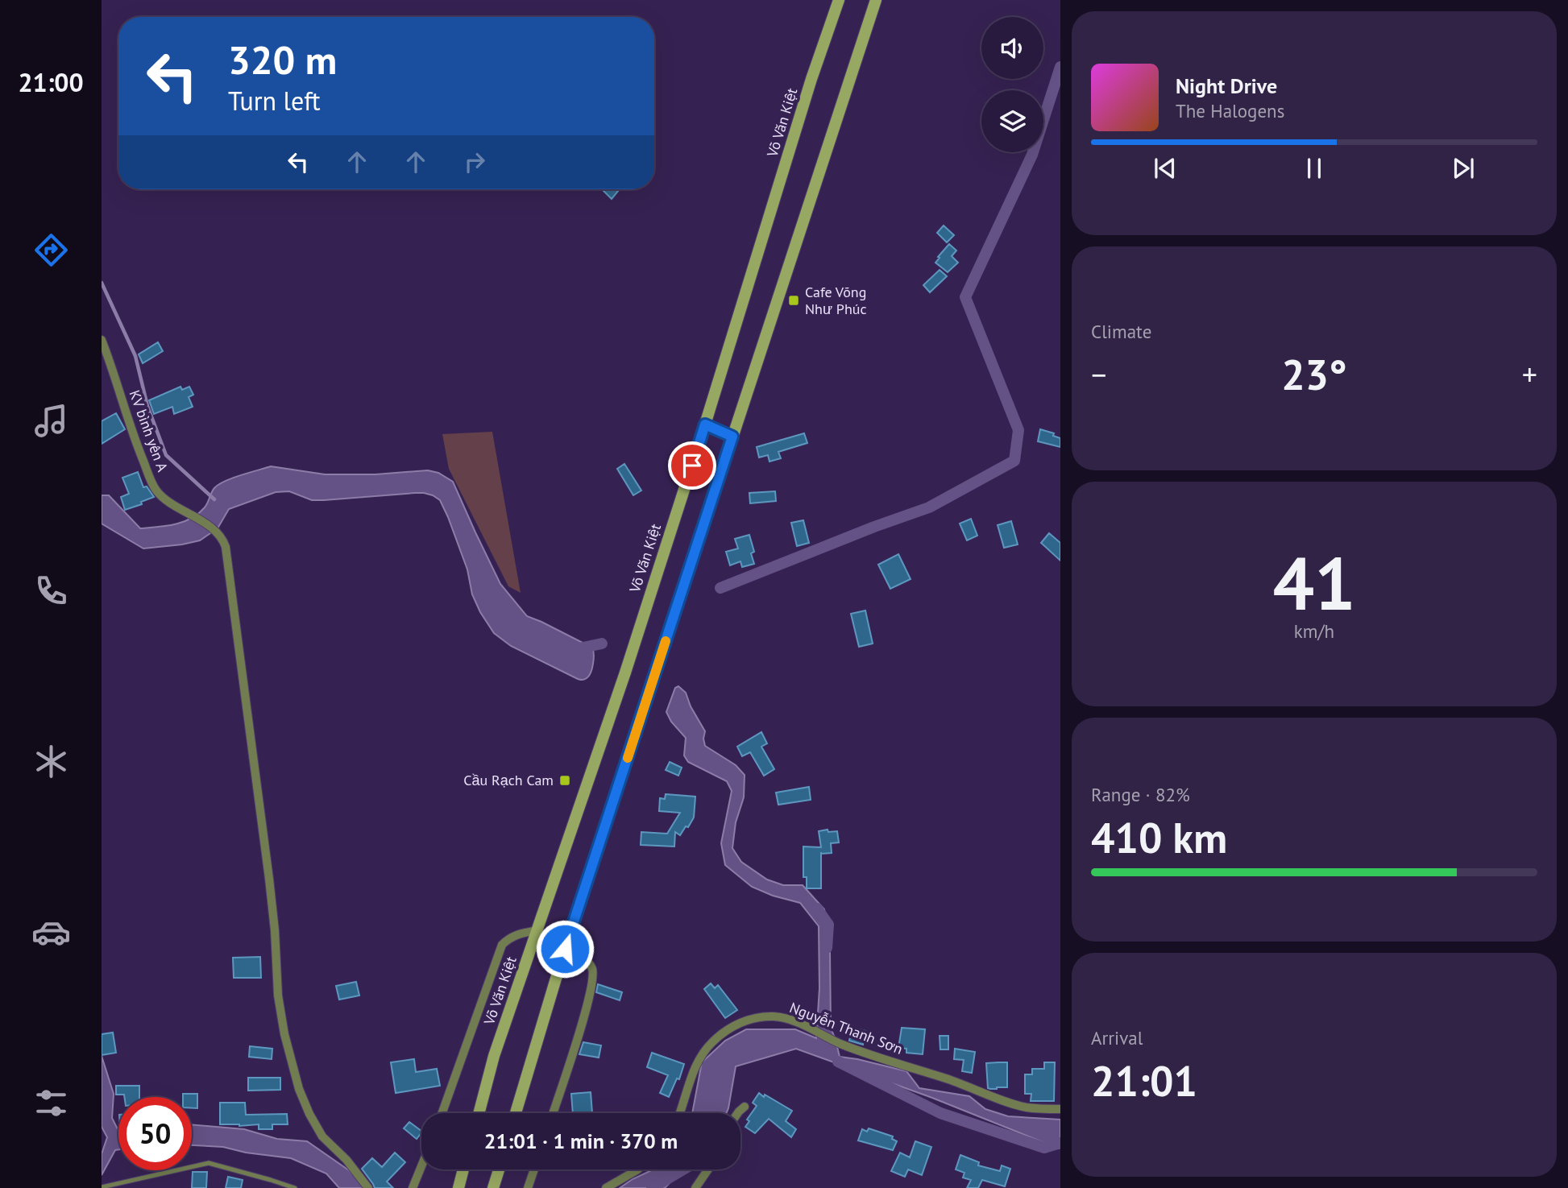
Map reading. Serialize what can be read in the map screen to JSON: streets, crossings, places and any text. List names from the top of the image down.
{
  "streets": {
    "main road": ["Võ Văn Kiệt"],
    "street": ["KV bình yên A", "Nguyễn Thanh Sơn"]
  },
  "places": {
    "transit": ["Cafe Võng Như Phúc", "Cầu Rạch Cam"]
  },
  "page": {
    "tabs": "21:00",
    "turn": ["320 m", "Turn left"],
    "song": ["Night Drive", "The Halogens"],
    "tile": [
      "Climate",
      ["41", "km/h"],
      ["Range · 82%", "410 km"],
      ["Arrival", "21:01"]
    ],
    "heat": ["−", "23°", "+"],
    "limit": "50",
    "trip": "21:01 · 1 min · 370 m"
  }
}
